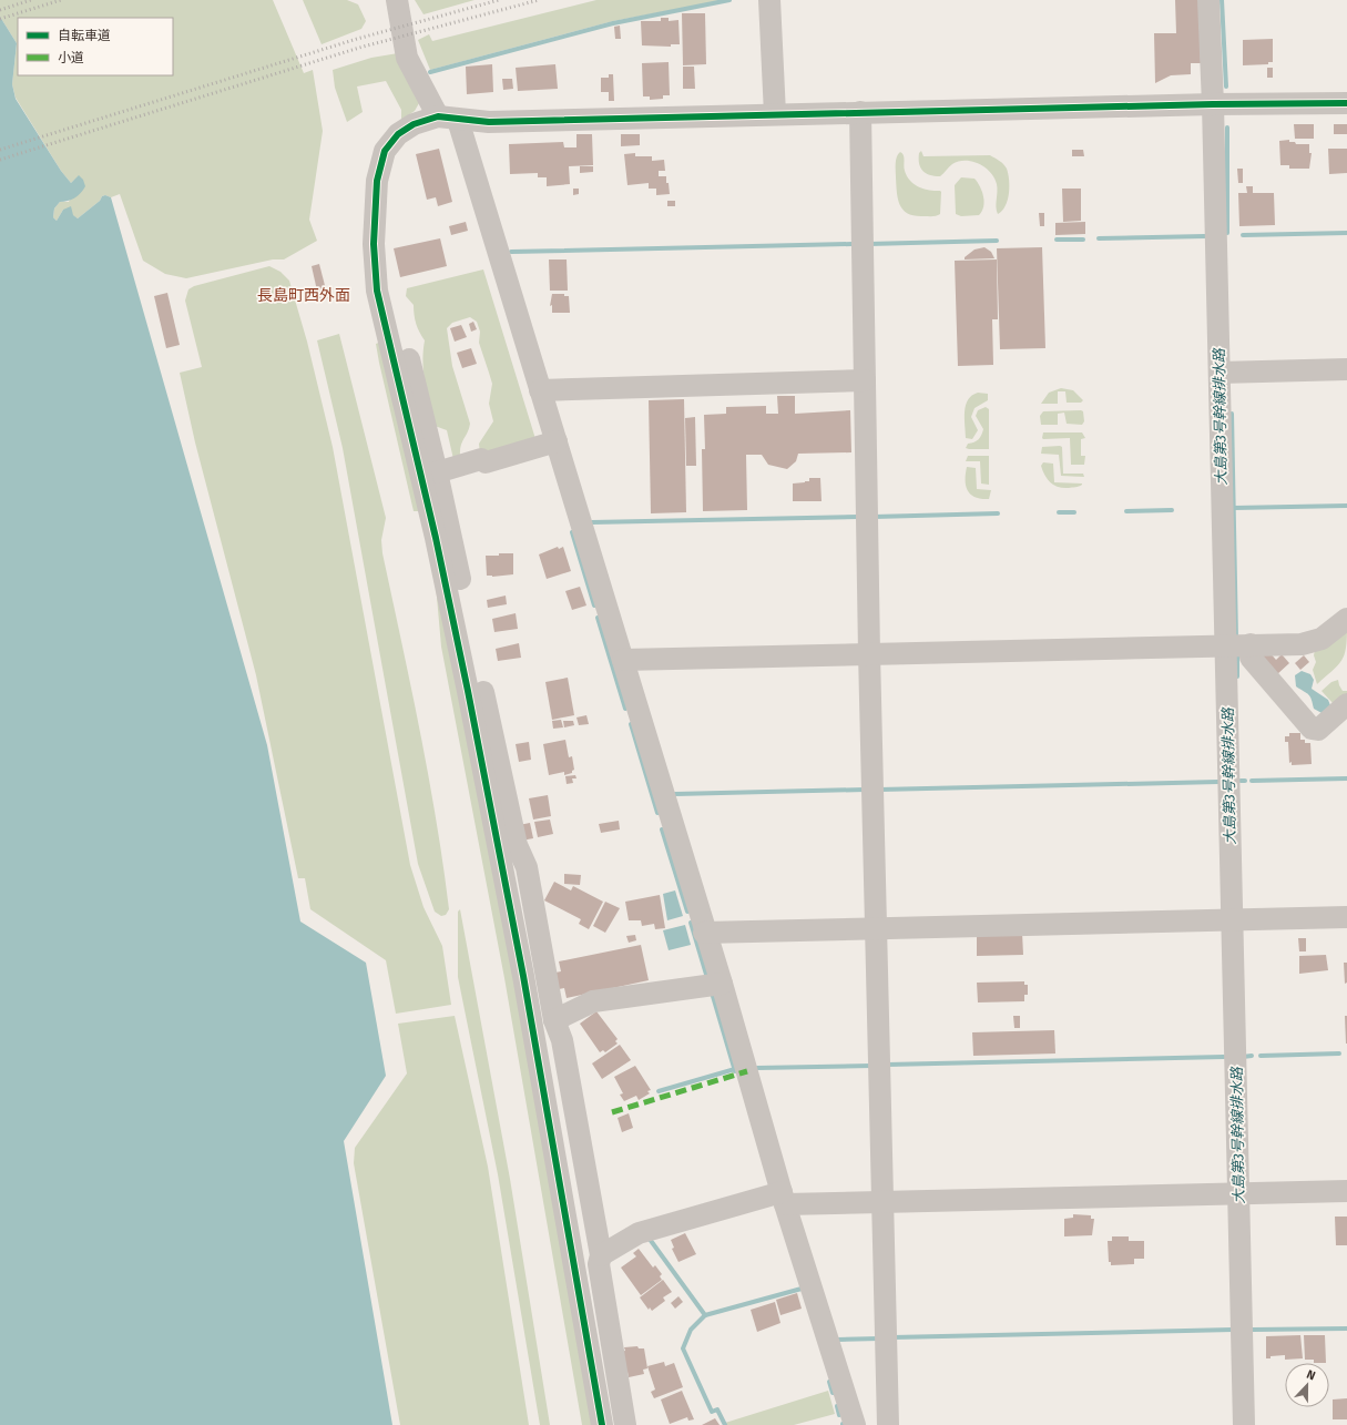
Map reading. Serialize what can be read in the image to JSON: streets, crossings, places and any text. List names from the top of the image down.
{
  "districts": ["長島町西外面"],
  "water": ["大島第3号幹線排水路"],
  "legend": ["自転車道", "小道"],
  "north": "top"
}
